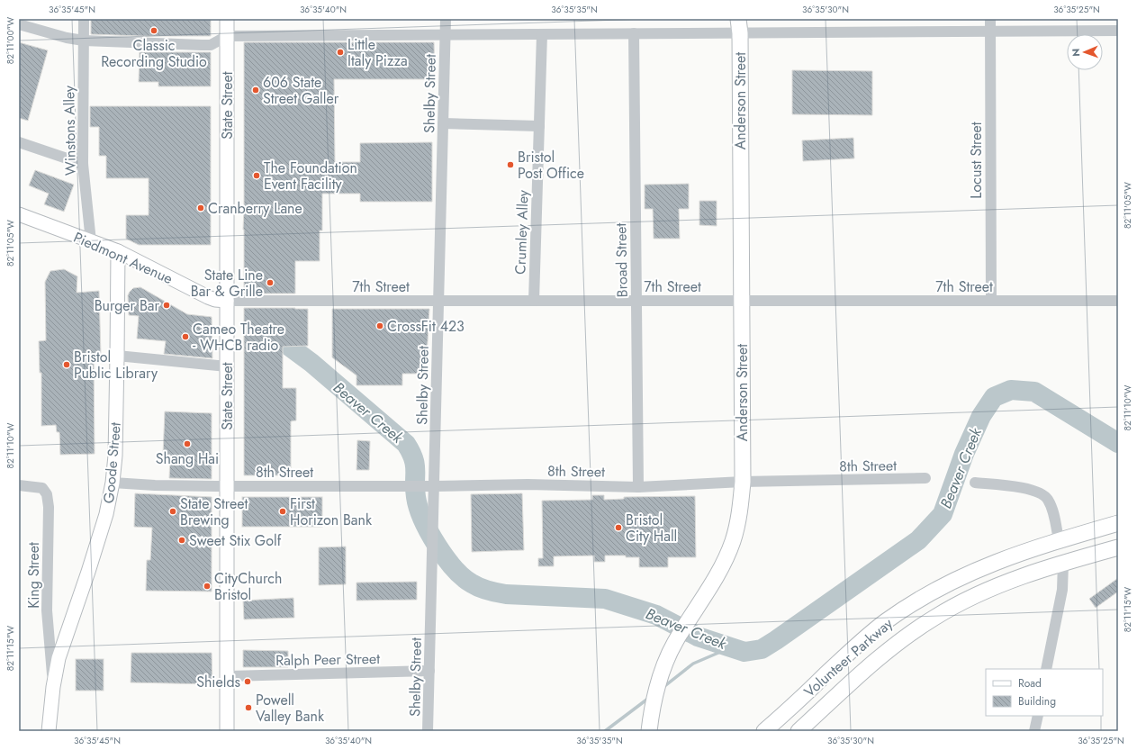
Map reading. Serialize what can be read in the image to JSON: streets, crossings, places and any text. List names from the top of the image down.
{
  "streets": {
    "highway": ["Anderson Street", "Volunteer Parkway"],
    "main road": ["State Street", "Piedmont Avenue", "Goode Street"],
    "street": [
      "Shelby Street",
      "Winstons Alley",
      "Locust Street",
      "Crumley Alley",
      "Broad Street",
      "7th Street",
      "8th Street",
      "King Street",
      "Ralph Peer Street"
    ]
  },
  "crossings": [
    ["Shelby Street", "7th Street"],
    ["Shelby Street", "8th Street"],
    ["Shelby Street", "Ralph Peer Street"],
    ["Anderson Street", "7th Street"],
    ["Anderson Street", "8th Street"],
    ["State Street", "Piedmont Avenue"],
    ["State Street", "7th Street"],
    ["State Street", "8th Street"],
    ["State Street", "Ralph Peer Street"],
    ["Winstons Alley", "Piedmont Avenue"],
    ["Locust Street", "7th Street"],
    ["Crumley Alley", "7th Street"],
    ["Piedmont Avenue", "7th Street"],
    ["Piedmont Avenue", "Goode Street"],
    ["Broad Street", "7th Street"],
    ["Broad Street", "8th Street"],
    ["Goode Street", "King Street"]
  ],
  "water": ["Beaver Creek"],
  "places": [
    "Classic Recording Studio",
    "Little Italy Pizza",
    "606 State Street Galler",
    "Bristol Post Office",
    "The Foundation Event Facility",
    "Cranberry Lane",
    "State Line Bar & Grille",
    "Burger Bar",
    "CrossFit 423",
    "Cameo Theatre - WHCB radio",
    "Bristol Public Library",
    "Shang Hai",
    "State Street Brewing",
    "First Horizon Bank",
    "Bristol City Hall",
    "Sweet Stix Golf",
    "CityChurch Bristol",
    "Shields",
    "Powell Valley Bank"
  ],
  "legend": ["Road", "Building"],
  "north": "left",
  "coordinates": [
    "36°35'45\"N",
    "36°35'40\"N",
    "36°35'35\"N",
    "36°35'30\"N",
    "36°35'25\"N",
    "82°11'00\"W",
    "82°11'05\"W",
    "82°11'10\"W",
    "82°11'15\"W"
  ]
}
